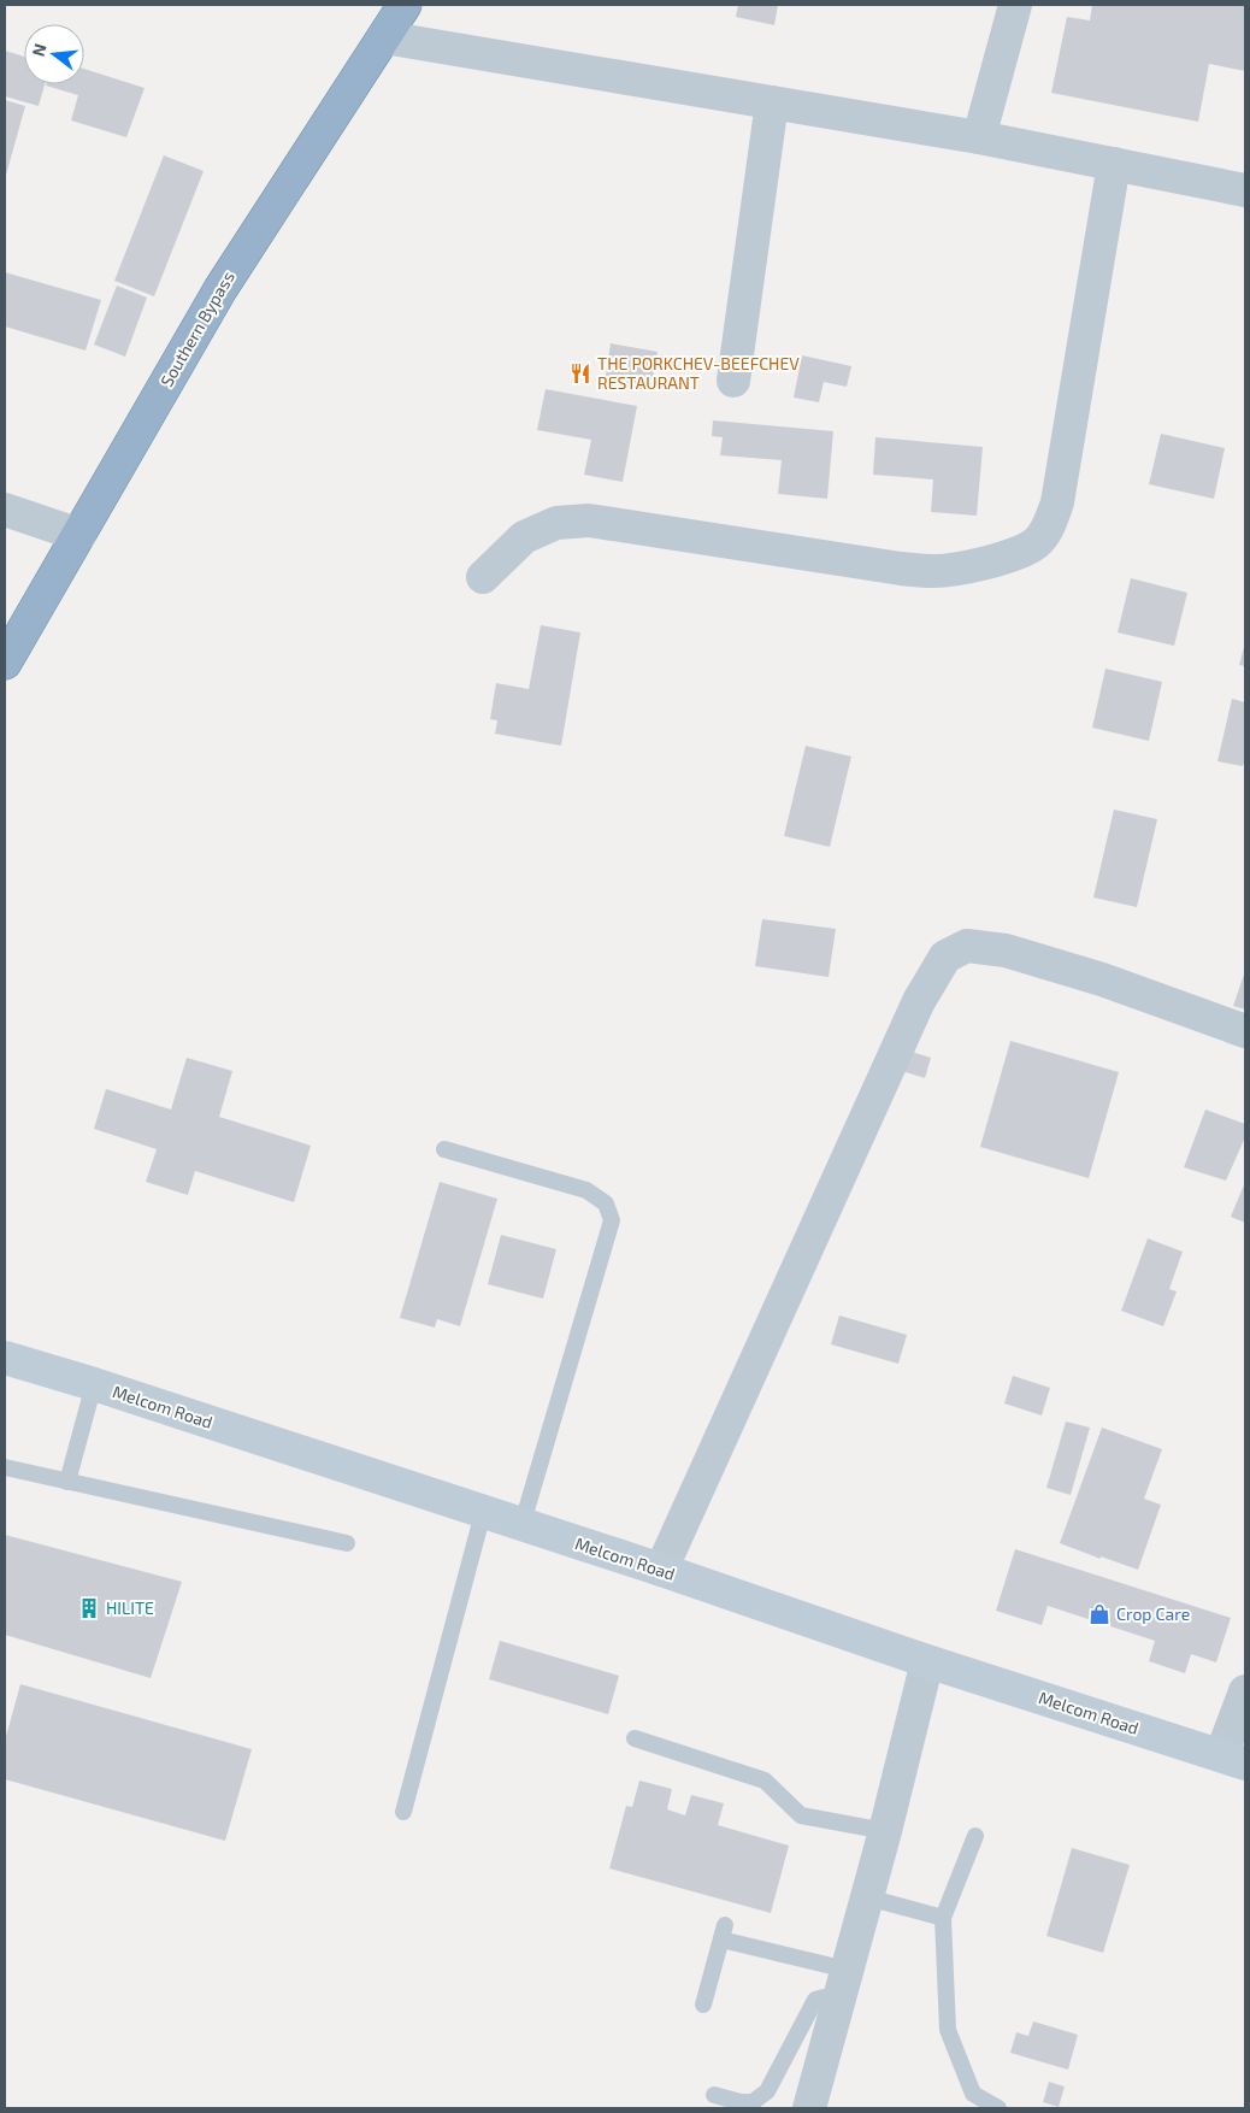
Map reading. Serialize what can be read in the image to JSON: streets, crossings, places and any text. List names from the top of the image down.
{
  "streets": {
    "highway": ["Southern Bypass"],
    "main road": ["Melcom Road"]
  },
  "places": {
    "restaurant": ["THE PORKCHEV-BEEFCHEV RESTAURANT"],
    "building": ["HILITE"],
    "shop": ["Crop Care"]
  },
  "north": "left"
}
